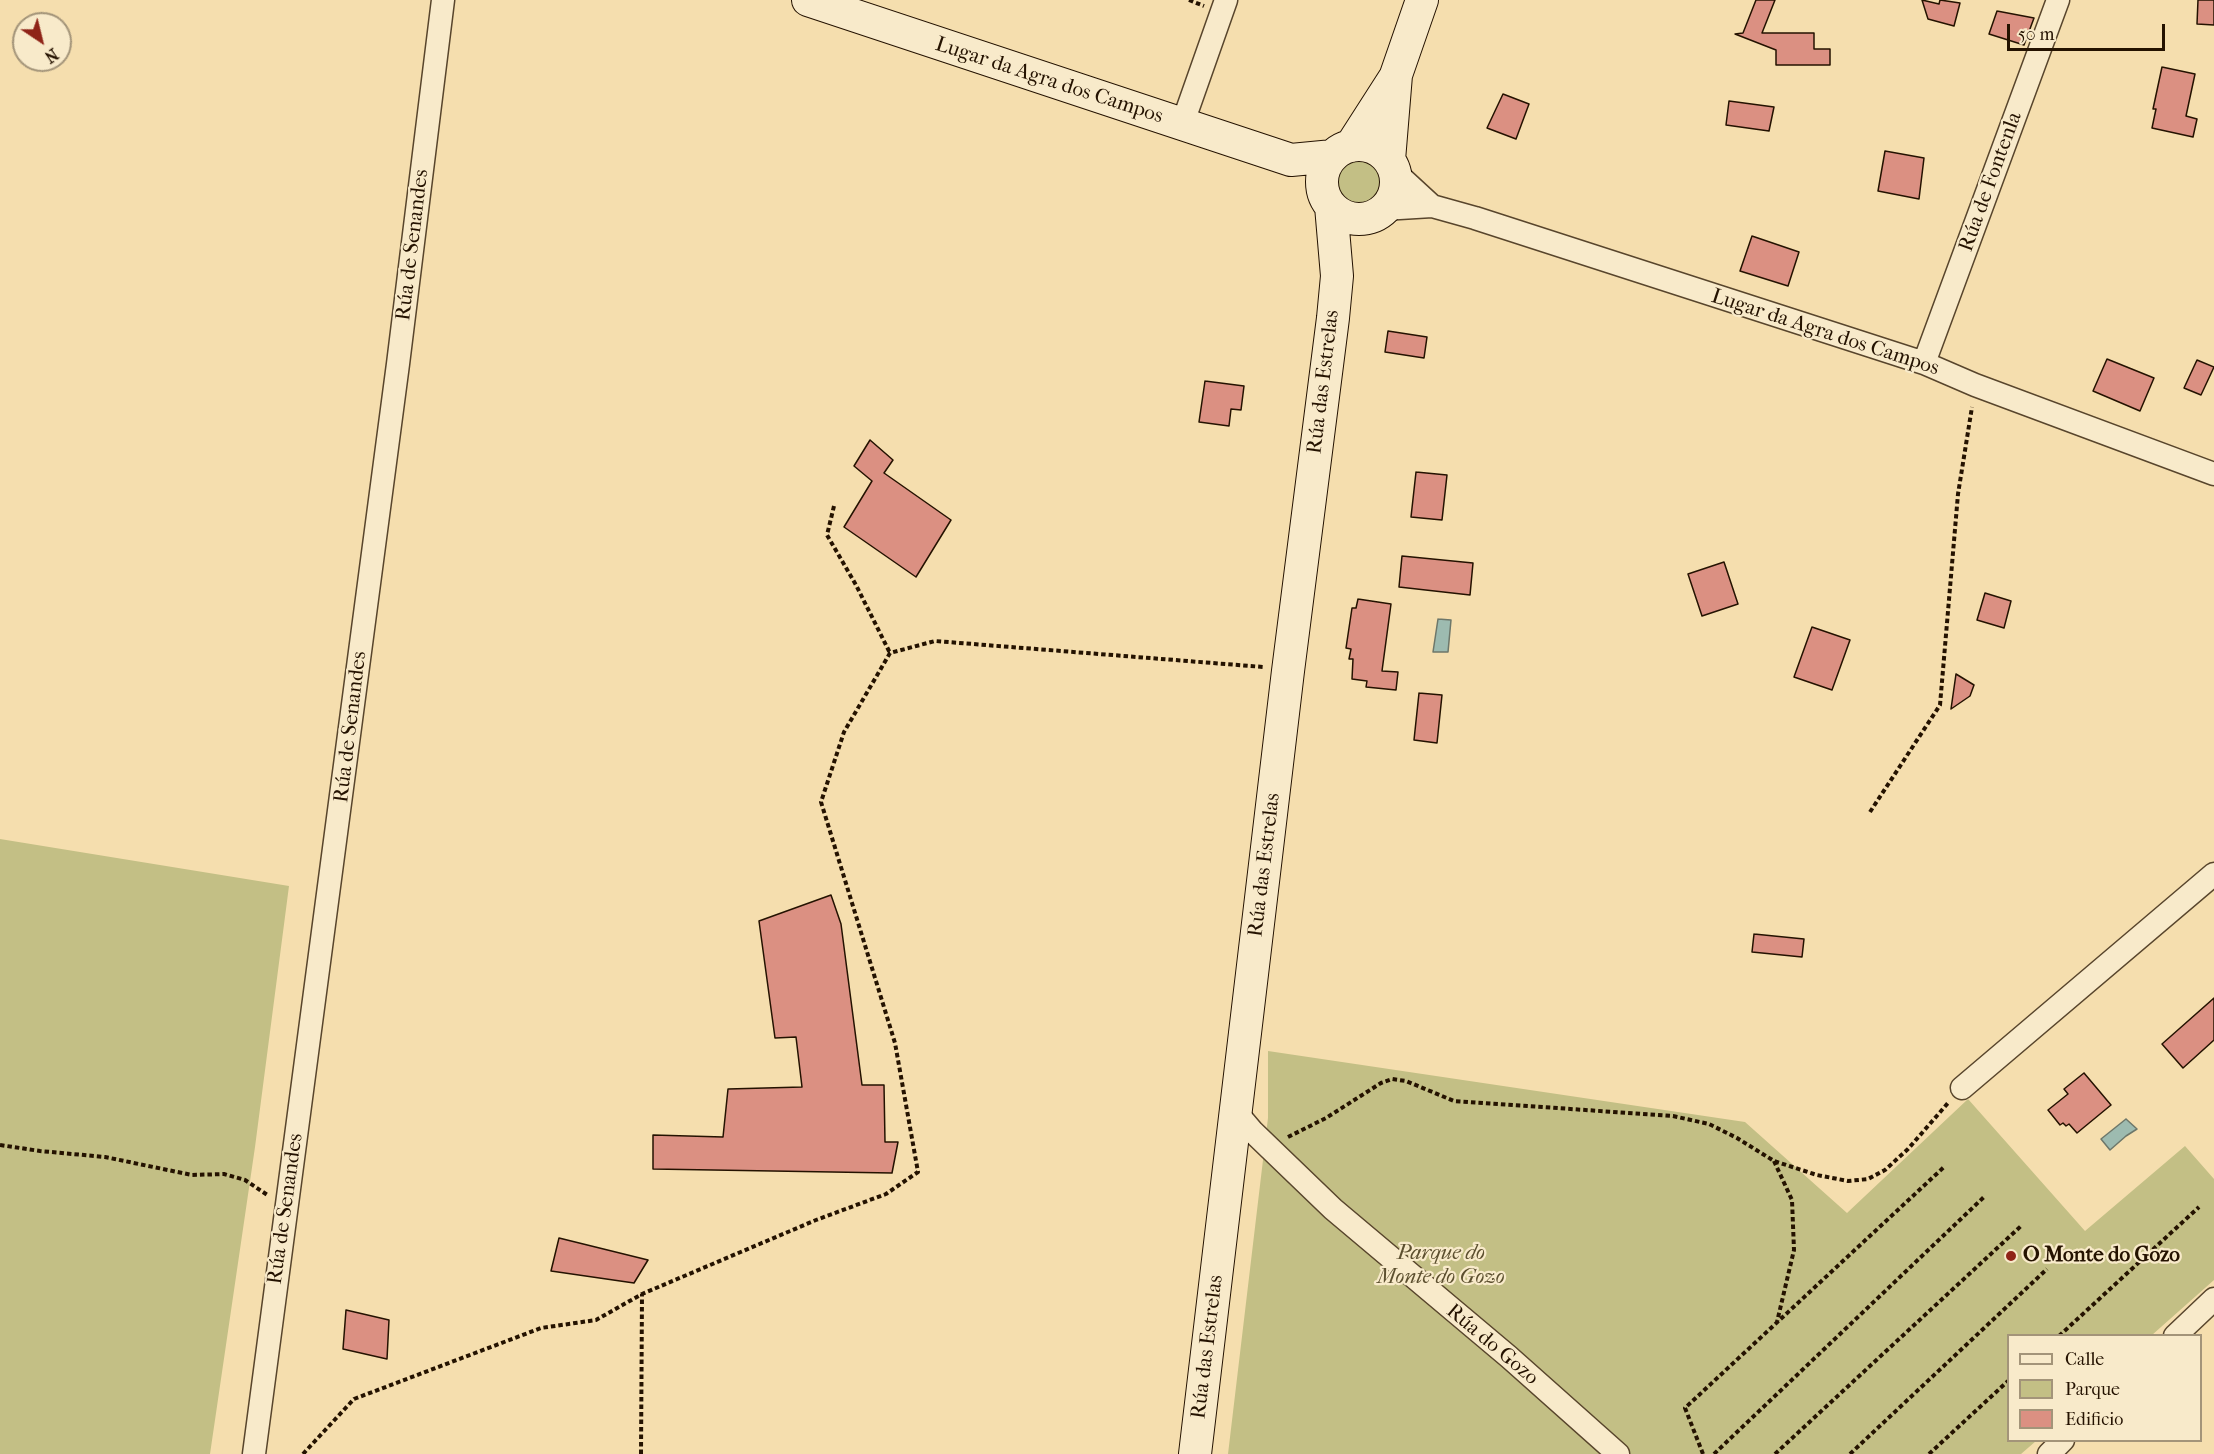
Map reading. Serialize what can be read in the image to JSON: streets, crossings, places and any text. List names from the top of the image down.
{
  "streets": {
    "street": [
      "Lugar da Agra dos Campos",
      "Rúa de Fontenla",
      "Rúa de Senandes",
      "Rúa das Estrelas",
      "Rúa do Gozo"
    ]
  },
  "crossings": [
    ["Lugar da Agra dos Campos", "Rúa de Fontenla"],
    ["Lugar da Agra dos Campos", "Rúa das Estrelas"],
    ["Rúa das Estrelas", "Rúa do Gozo"]
  ],
  "parks": ["Parque do Monte do Gozo"],
  "places": ["O Monte do Gozo"],
  "legend": ["Calle", "Parque", "Edificio"],
  "scale_bar": "50 m",
  "north": "bottom right"
}
